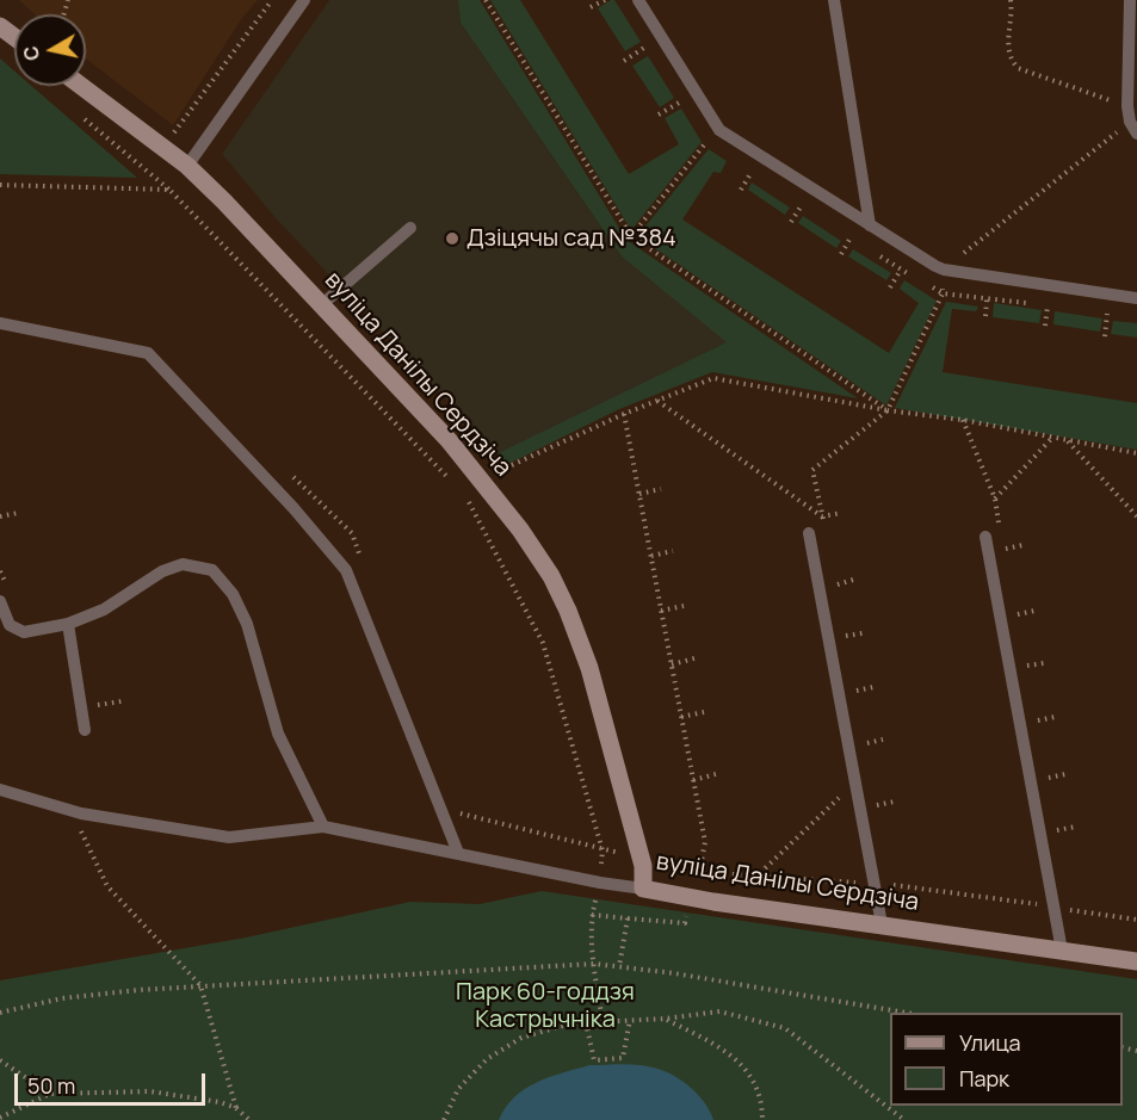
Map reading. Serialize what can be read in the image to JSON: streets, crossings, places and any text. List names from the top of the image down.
{
  "streets": {
    "street": ["вуліца Данілы Сердзіча"]
  },
  "parks": ["Парк 60-годдзя Кастрычніка"],
  "places": ["Дзіцячы сад №384"],
  "legend": ["Улица", "Парк"],
  "scale_bar": "50 m",
  "north": "left"
}
